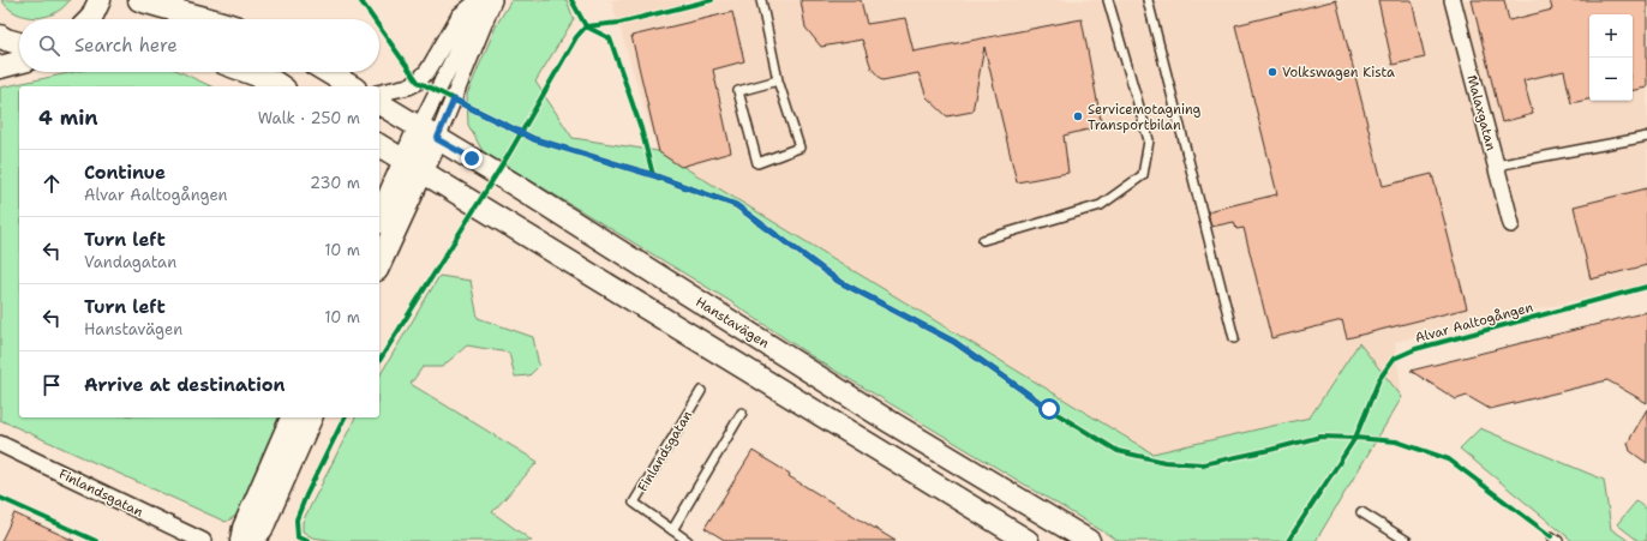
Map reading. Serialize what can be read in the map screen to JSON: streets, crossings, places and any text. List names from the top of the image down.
{
  "streets": {
    "main road": ["Hanstavägen"],
    "street": ["Malaxgatan", "Finlandsgatan"],
    "cycle path": ["Alvar Aaltogången"]
  },
  "places": ["Volkswagen Kista", "Servicemotagning Transportbilan"],
  "page": {
    "map_buttons": ["+", "−"],
    "search": "Search here",
    "heading": ["4 min", "Walk · 250 m"],
    "list": [
      ["Continue", "Alvar Aaltogången", "230 m"],
      ["Turn left", "Vandagatan", "10 m"],
      ["Turn left", "Hanstavägen", "10 m"],
      "Arrive at destination"
    ]
  }
}
